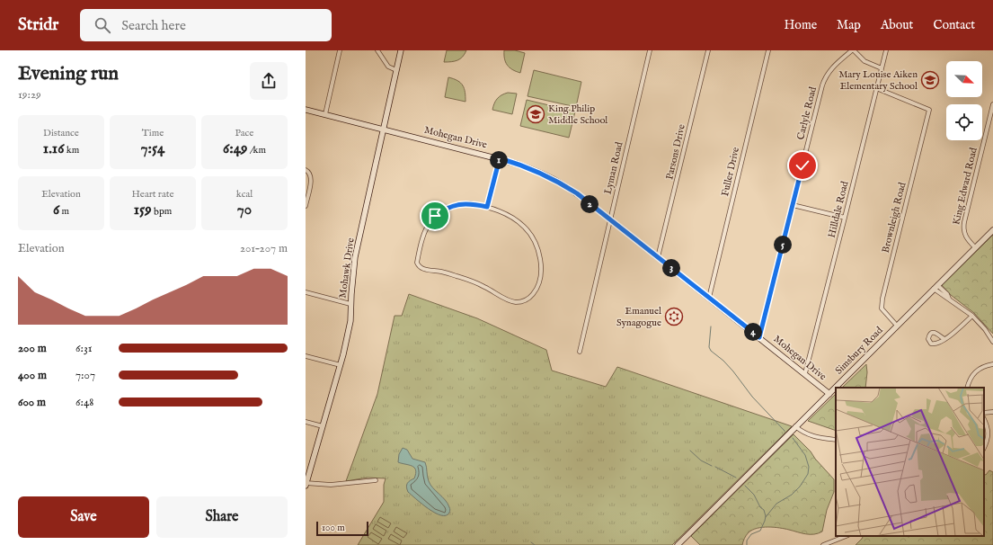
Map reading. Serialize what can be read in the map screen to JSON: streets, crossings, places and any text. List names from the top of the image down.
{
  "streets": {
    "street": [
      "Carlyle Road",
      "Mohegan Drive",
      "Parsons Drive",
      "Lyman Road",
      "Fuller Drive",
      "King Edward Road",
      "Hilldale Road",
      "Brownleigh Road",
      "Mohawk Drive",
      "Simsbury Road"
    ]
  },
  "crossings": [
    ["Carlyle Road", "Mohegan Drive"],
    ["Mohegan Drive", "Parsons Drive"],
    ["Mohegan Drive", "Lyman Road"],
    ["Mohegan Drive", "Fuller Drive"],
    ["Mohegan Drive", "Hilldale Road"],
    ["Mohegan Drive", "Mohawk Drive"],
    ["Mohegan Drive", "Simsbury Road"],
    ["King Edward Road", "Simsbury Road"],
    ["Hilldale Road", "Brownleigh Road"],
    ["Brownleigh Road", "Simsbury Road"]
  ],
  "places": {
    "school or university": ["Mary Louise Aiken Elementary School", "King Philip Middle School"],
    "synagogue": ["Emanuel Synagogue"]
  },
  "scale_bar": "100 m",
  "north": "bottom right",
  "page": {
    "header": "Stridr",
    "search": "Search here",
    "nav": [
      "Home",
      "Map",
      "About",
      "Contact"
    ],
    "heading": ["Evening run", "19:29"],
    "stats": [
      ["Distance", "1.16 km"],
      ["Time", "7:54"],
      ["Pace", "6:49 /km"],
      ["Elevation", "6 m"],
      ["Heart rate", "159 bpm"],
      ["kcal", "70"]
    ],
    "pins": [
      "1",
      "2",
      "5",
      "3",
      "4"
    ],
    "chart": ["Elevation", "201–207 m"],
    "list": [
      {
        "name": "200 m",
        "note": "6:31"
      },
      {
        "name": "400 m",
        "note": "7:07"
      },
      {
        "name": "600 m",
        "note": "6:48"
      }
    ],
    "buttons": ["Save", "Share"],
    "scale": "100 m"
  }
}
